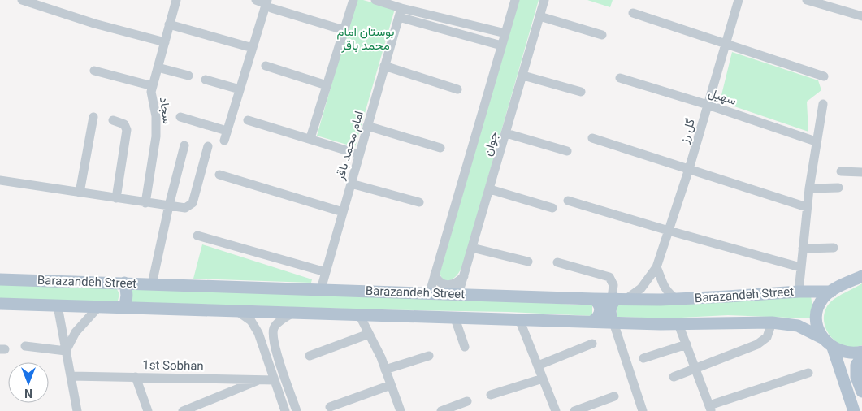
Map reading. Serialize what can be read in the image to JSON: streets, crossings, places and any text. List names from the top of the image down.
{
  "streets": {
    "main road": ["Barazandeh Street"],
    "street": [
      "سهیل",
      "سجاد",
      "گل رز",
      "جوان",
      "امام محمد باقر",
      "1st Sobhan"
    ]
  },
  "crossings": [
    ["سهیل", "گل رز"],
    ["گل رز", "Barazandeh Street"],
    ["جوان", "Barazandeh Street"],
    ["امام محمد باقر", "Barazandeh Street"]
  ],
  "parks": ["بوستان امام محمد باقر"],
  "north": "bottom"
}
